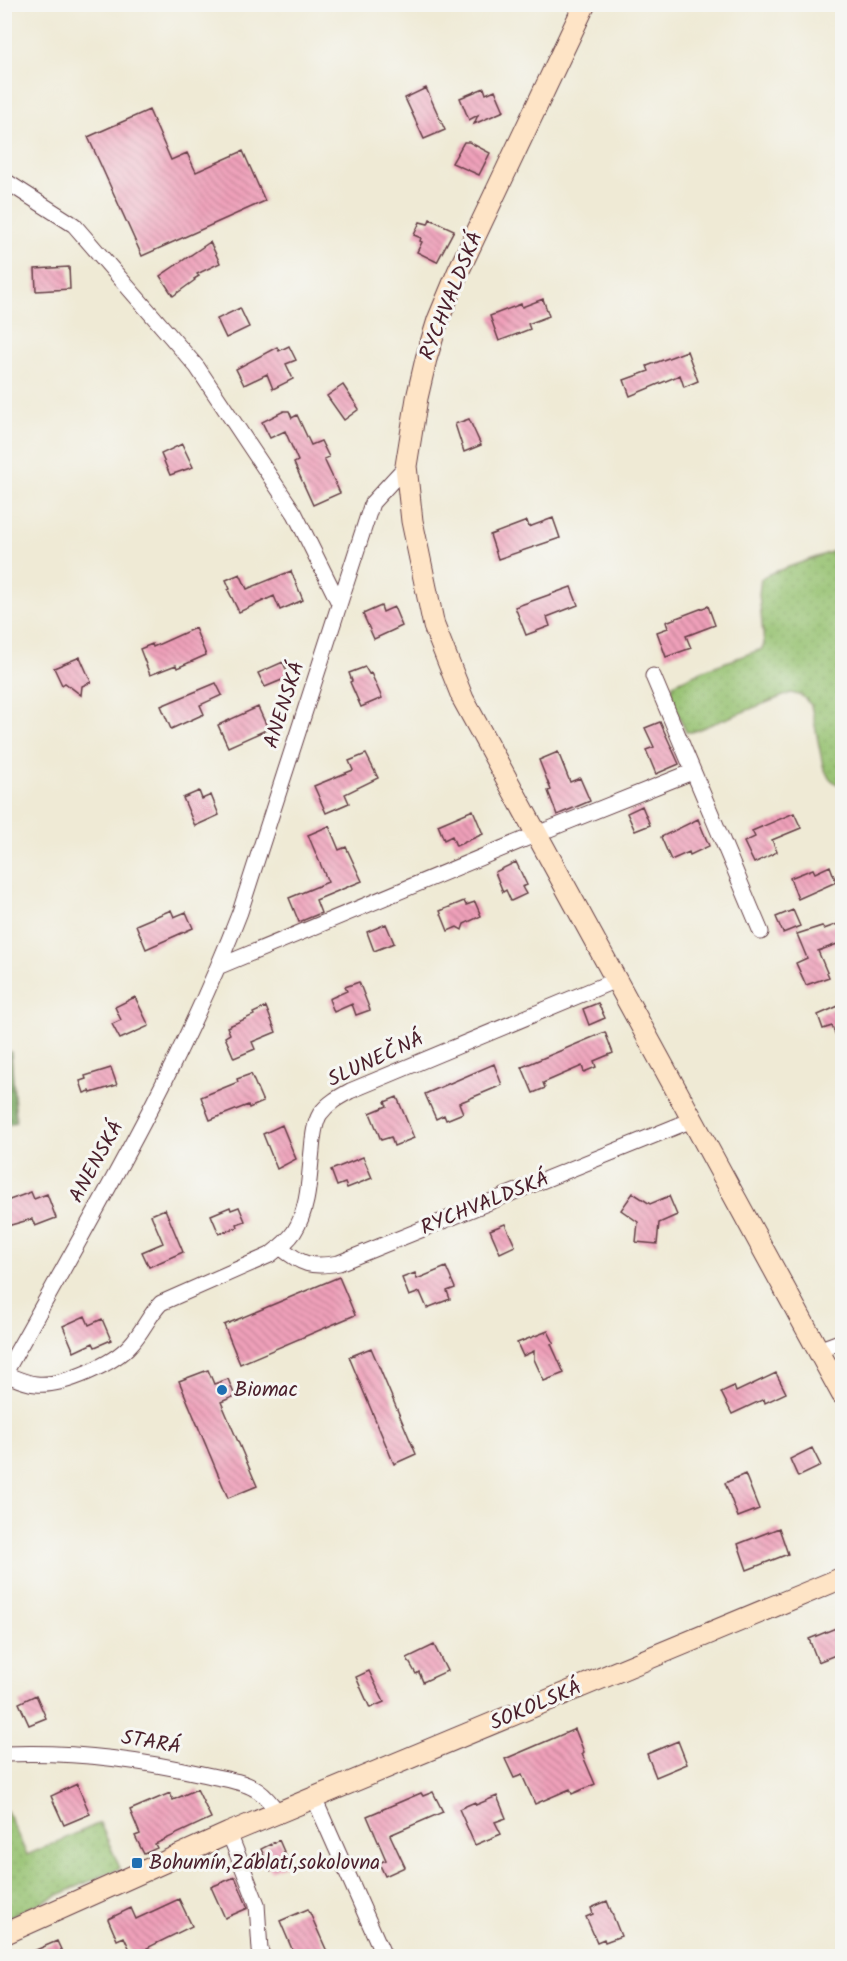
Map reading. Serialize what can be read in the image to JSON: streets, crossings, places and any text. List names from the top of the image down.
{
  "streets": {
    "street": [
      "RYCHVALDSKÁ",
      "ANENSKÁ",
      "SLUNEČNÁ",
      "SOKOLSKÁ",
      "STARÁ"
    ]
  },
  "crossings": [
    ["RYCHVALDSKÁ", "ANENSKÁ"],
    ["RYCHVALDSKÁ", "SLUNEČNÁ"],
    ["ANENSKÁ", "SLUNEČNÁ"],
    ["SOKOLSKÁ", "STARÁ"]
  ],
  "places": {
    "other": ["Biomac"],
    "transit": ["Bohumín,Záblatí,sokolovna"]
  }
}
